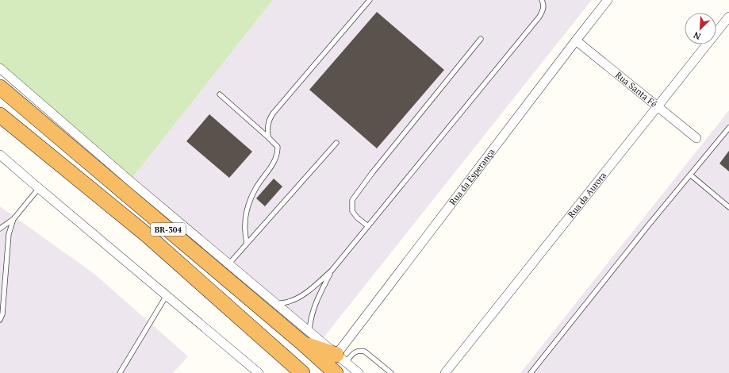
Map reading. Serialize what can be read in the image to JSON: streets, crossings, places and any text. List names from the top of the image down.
{
  "streets": {
    "highway": ["BR-304"],
    "street": ["Rua Santa Fé", "Rua da Esperança", "Rua da Aurora"]
  },
  "crossings": [
    ["Rua Santa Fé", "Rua da Esperança"],
    ["Rua Santa Fé", "Rua da Aurora"]
  ],
  "north": "bottom left"
}
